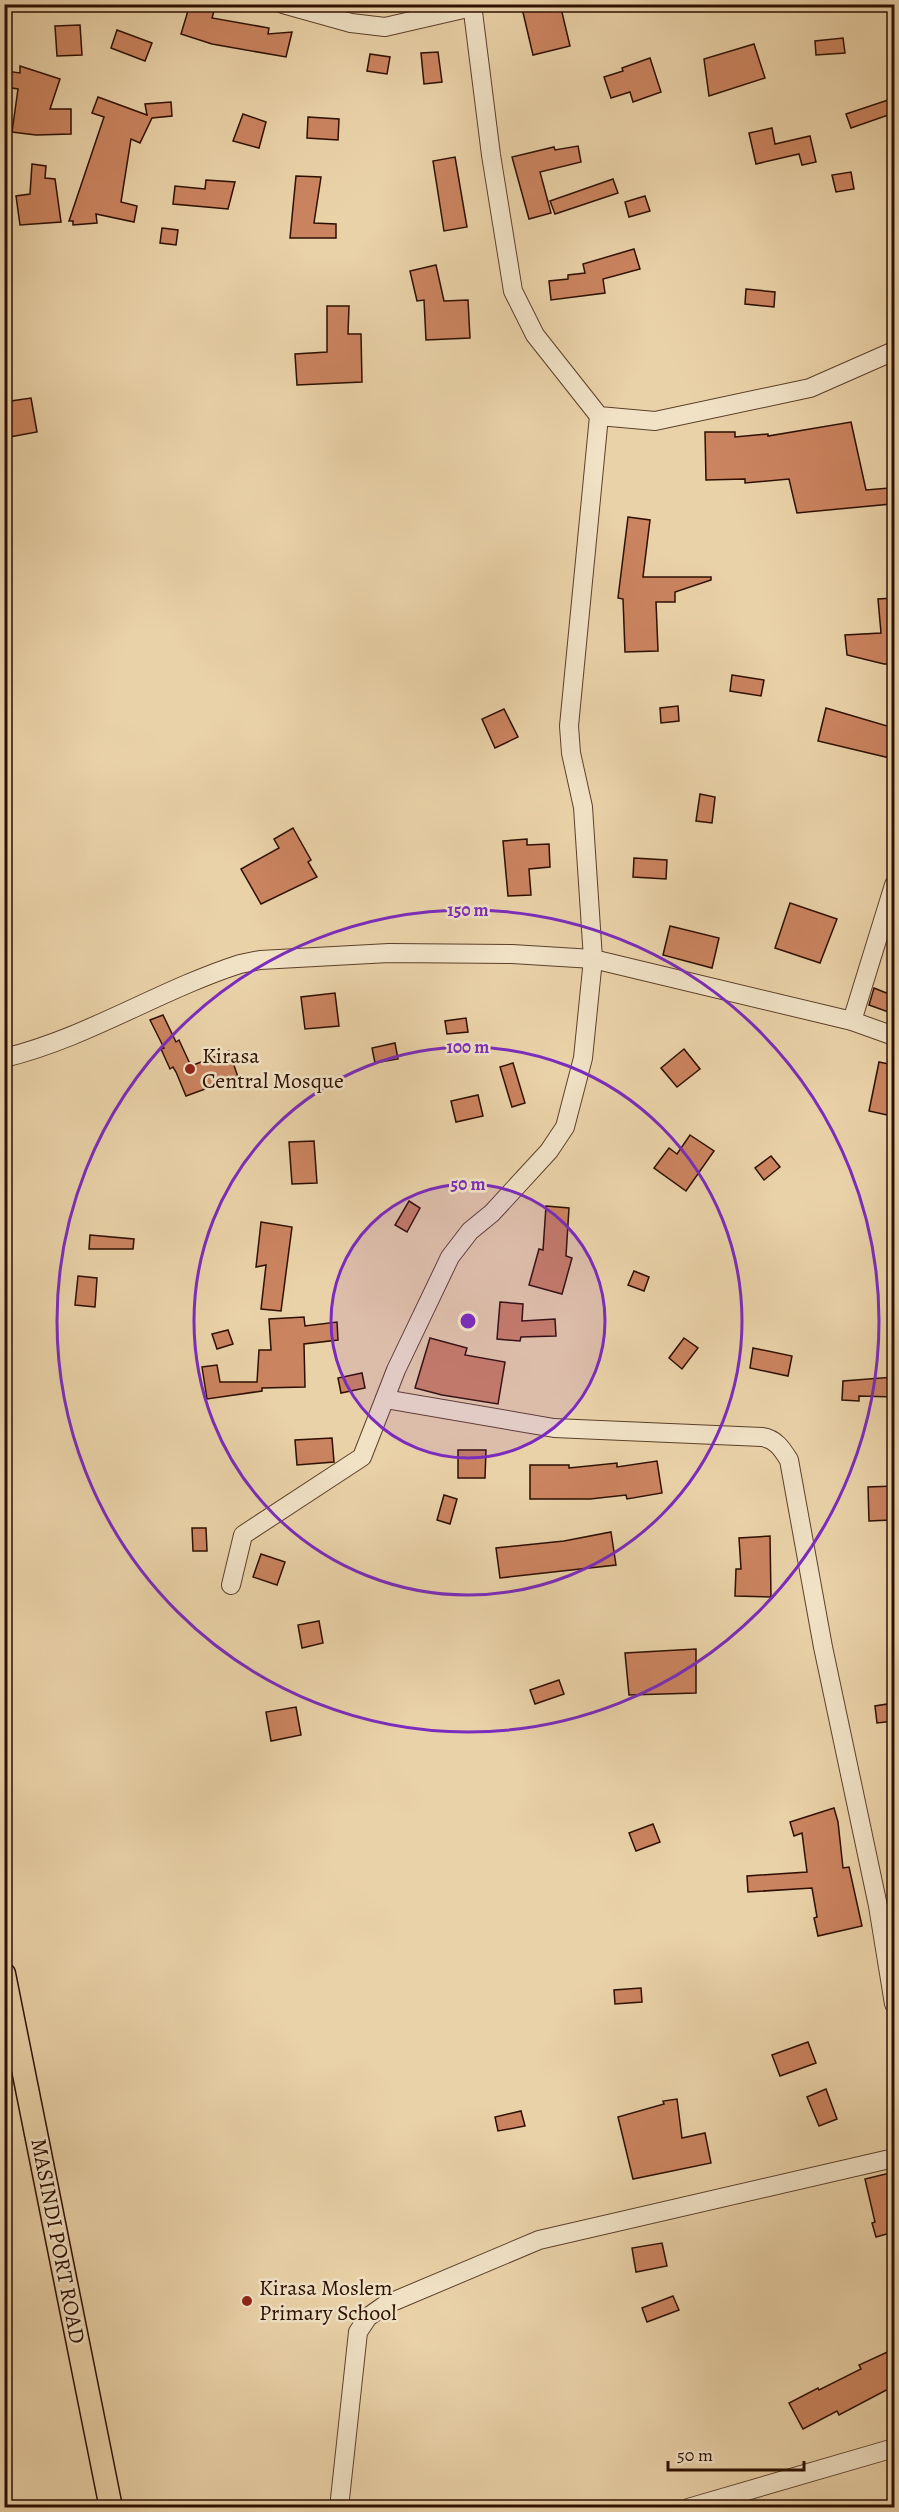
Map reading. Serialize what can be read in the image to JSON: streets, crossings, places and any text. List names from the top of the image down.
{
  "streets": {
    "main road": ["MASINDI PORT ROAD"]
  },
  "places": ["Kirasa Central Mosque", "Kirasa Moslem Primary School"],
  "scale_bar": "50 m",
  "rings": ["150 m", "100 m", "50 m"]
}
